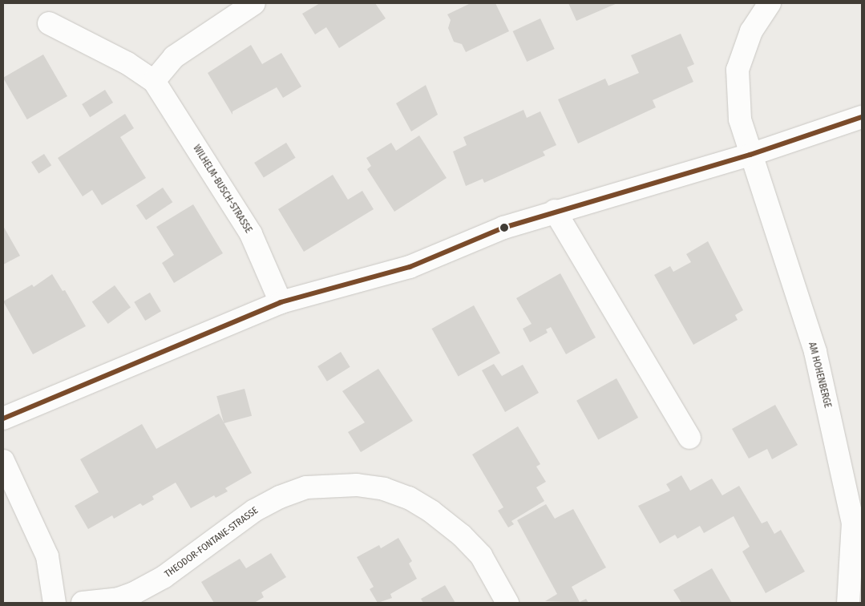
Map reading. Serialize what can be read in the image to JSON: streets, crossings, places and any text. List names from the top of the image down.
{
  "streets": {
    "street": ["WILHELM-BUSCH-STRASSE", "AM HOHENBERGE", "THEODOR-FONTANE-STRASSE"]
  }
}
